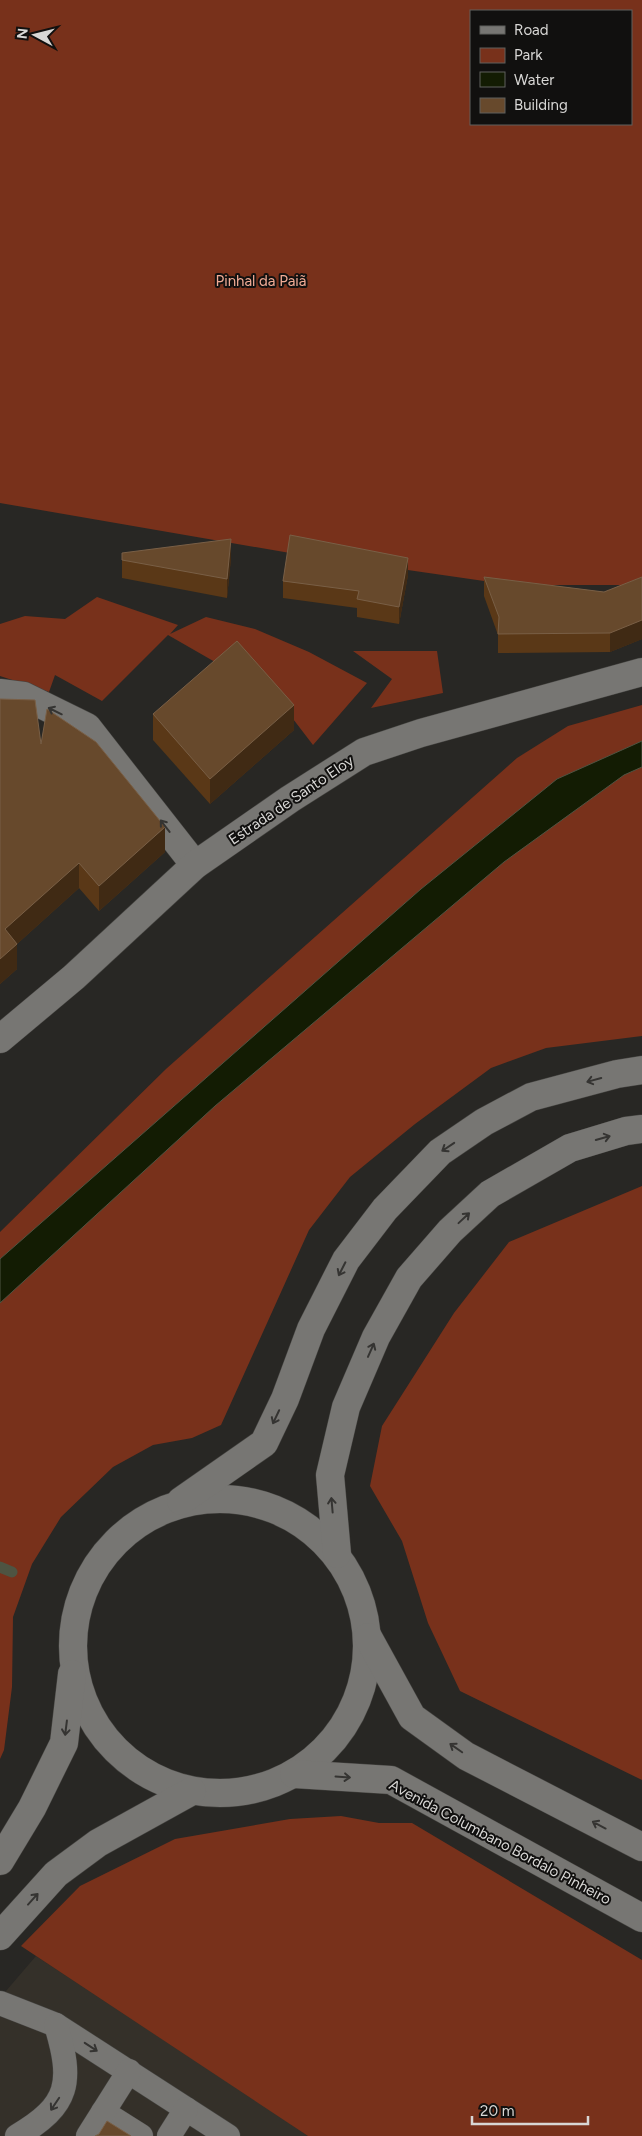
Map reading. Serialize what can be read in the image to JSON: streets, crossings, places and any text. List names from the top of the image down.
{
  "streets": {
    "main road": ["Estrada de Santo Eloy", "Avenida Columbano Bordalo Pinheiro"]
  },
  "parks": ["Pinhal da Paiã"],
  "legend": [
    "Road",
    "Park",
    "Water",
    "Building"
  ],
  "scale_bar": "20 m",
  "north": "left"
}
